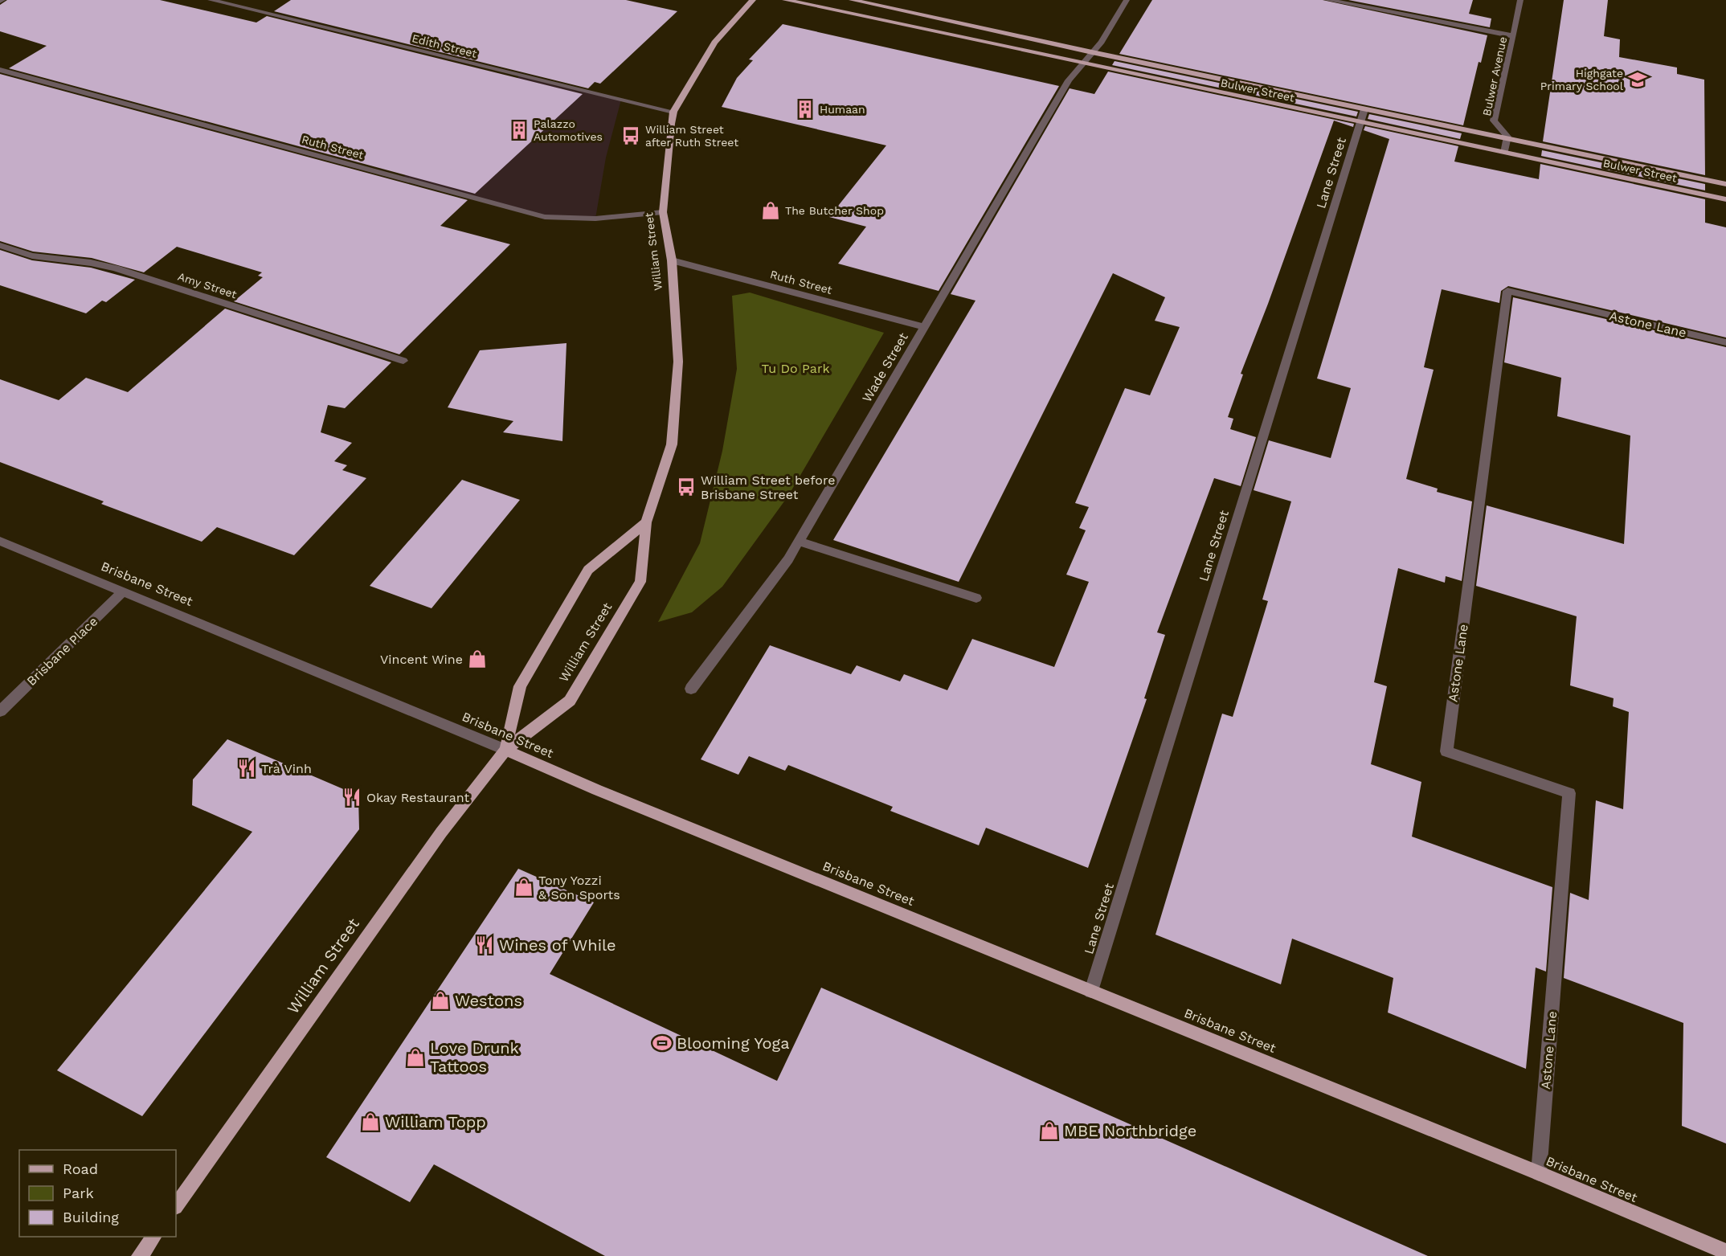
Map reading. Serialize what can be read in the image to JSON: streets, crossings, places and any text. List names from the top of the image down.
{
  "streets": {
    "main road": ["Bulwer Street", "William Street", "Brisbane Street"],
    "street": [
      "Edith Street",
      "Bulwer Avenue",
      "Ruth Street",
      "Lane Street",
      "Amy Street",
      "Astone Lane",
      "Wade Street",
      "Brisbane Place"
    ]
  },
  "crossings": [
    ["Edith Street", "William Street"],
    ["Bulwer Avenue", "Bulwer Street"],
    ["Bulwer Street", "Lane Street"],
    ["Bulwer Street", "Wade Street"],
    ["Ruth Street", "William Street"],
    ["Ruth Street", "Wade Street"],
    ["Lane Street", "Brisbane Street"],
    ["William Street", "Brisbane Street"],
    ["Astone Lane", "Brisbane Street"],
    ["Brisbane Street", "Brisbane Place"]
  ],
  "parks": ["Tu Do Park"],
  "places": {
    "school or university": ["Highgate Primary School"],
    "building": ["Humaan", "Palazzo Automotives"],
    "bus stop": ["William Street after Ruth Street", "William Street before Brisbane Street"],
    "shop": [
      "The Butcher Shop",
      "Vincent Wine",
      "Tony Yozzi & Son Sports",
      "Westons",
      "Love Drunk Tattoos",
      "William Topp",
      "MBE Northbridge"
    ],
    "restaurant": ["Trà Vinh", "Okay Restaurant", "Wines of While"],
    "sports": ["Blooming Yoga"]
  },
  "legend": ["Road", "Park", "Building"]
}
